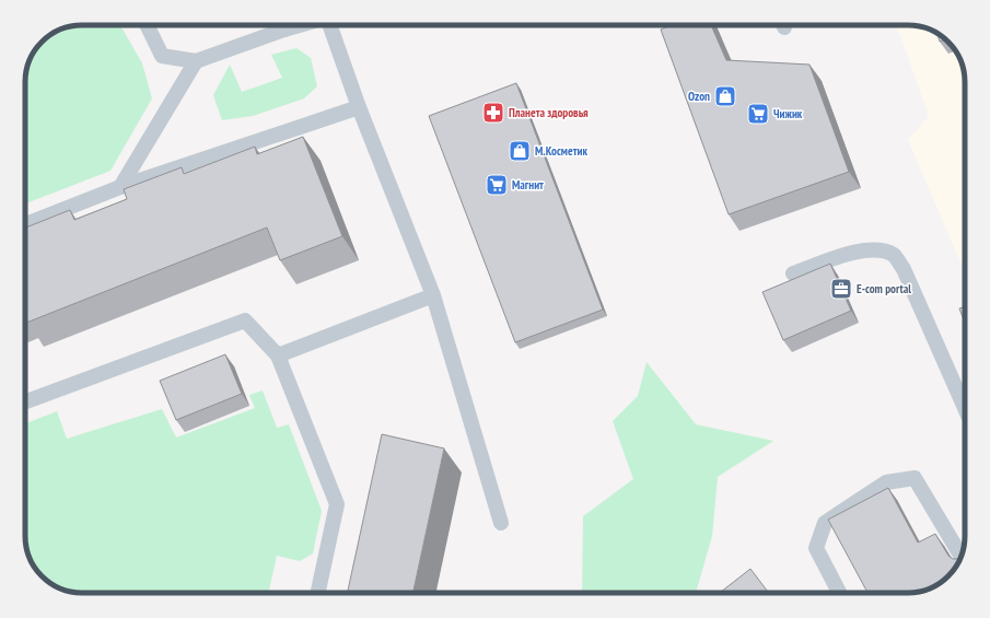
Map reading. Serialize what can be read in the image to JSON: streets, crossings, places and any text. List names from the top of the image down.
{
  "places": {
    "shop": ["Ozon", "М.Косметик"],
    "pharmacy": ["Планета здоровья"],
    "supermarket": ["Чижик", "Магнит"],
    "office": ["E-com portal"]
  }
}
